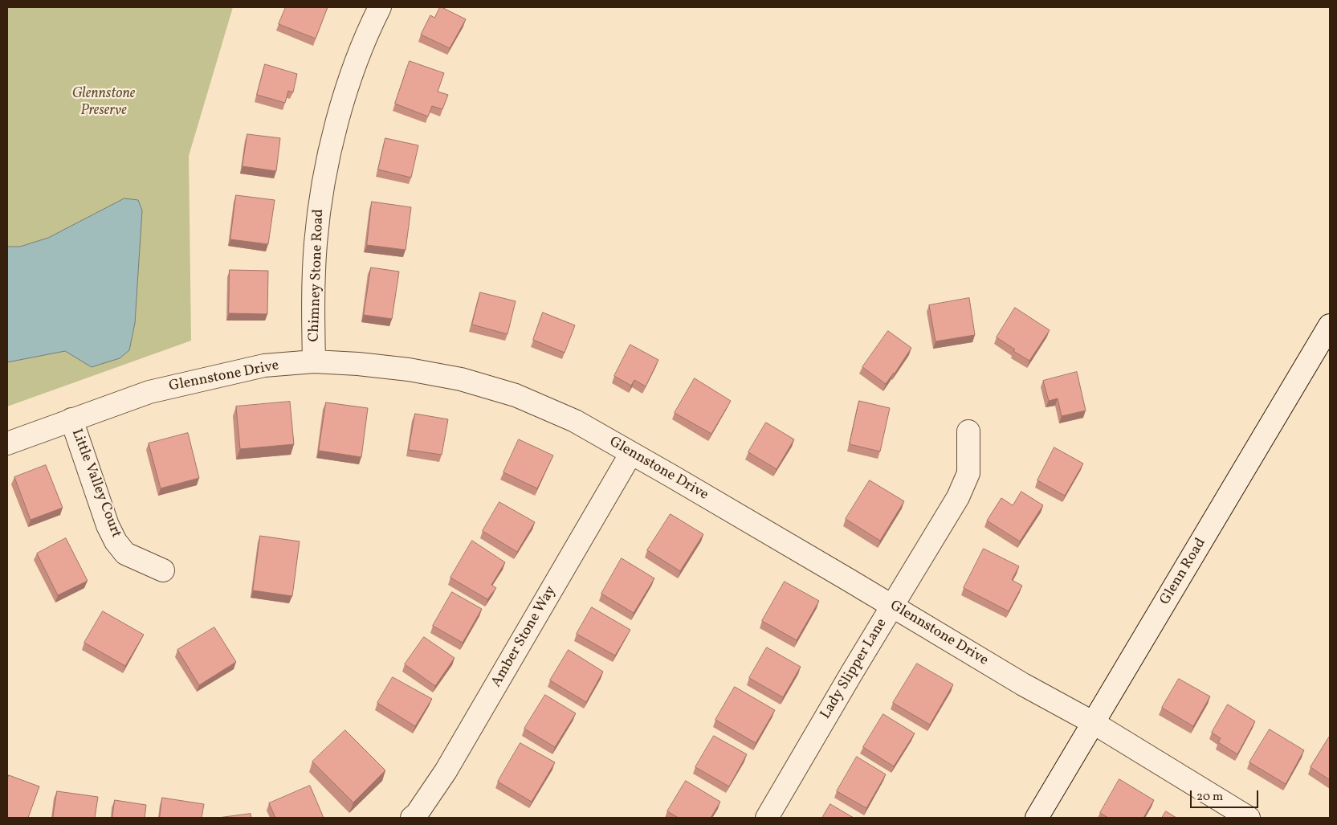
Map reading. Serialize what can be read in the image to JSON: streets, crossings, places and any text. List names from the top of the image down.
{
  "streets": {
    "street": [
      "Chimney Stone Road",
      "Glennstone Drive",
      "Little Valley Court",
      "Glenn Road",
      "Amber Stone Way",
      "Lady Slipper Lane"
    ]
  },
  "crossings": [
    ["Chimney Stone Road", "Glennstone Drive"],
    ["Glennstone Drive", "Little Valley Court"],
    ["Glennstone Drive", "Glenn Road"],
    ["Glennstone Drive", "Amber Stone Way"],
    ["Glennstone Drive", "Lady Slipper Lane"]
  ],
  "parks": ["Glennstone Preserve"],
  "scale_bar": "20 m"
}
